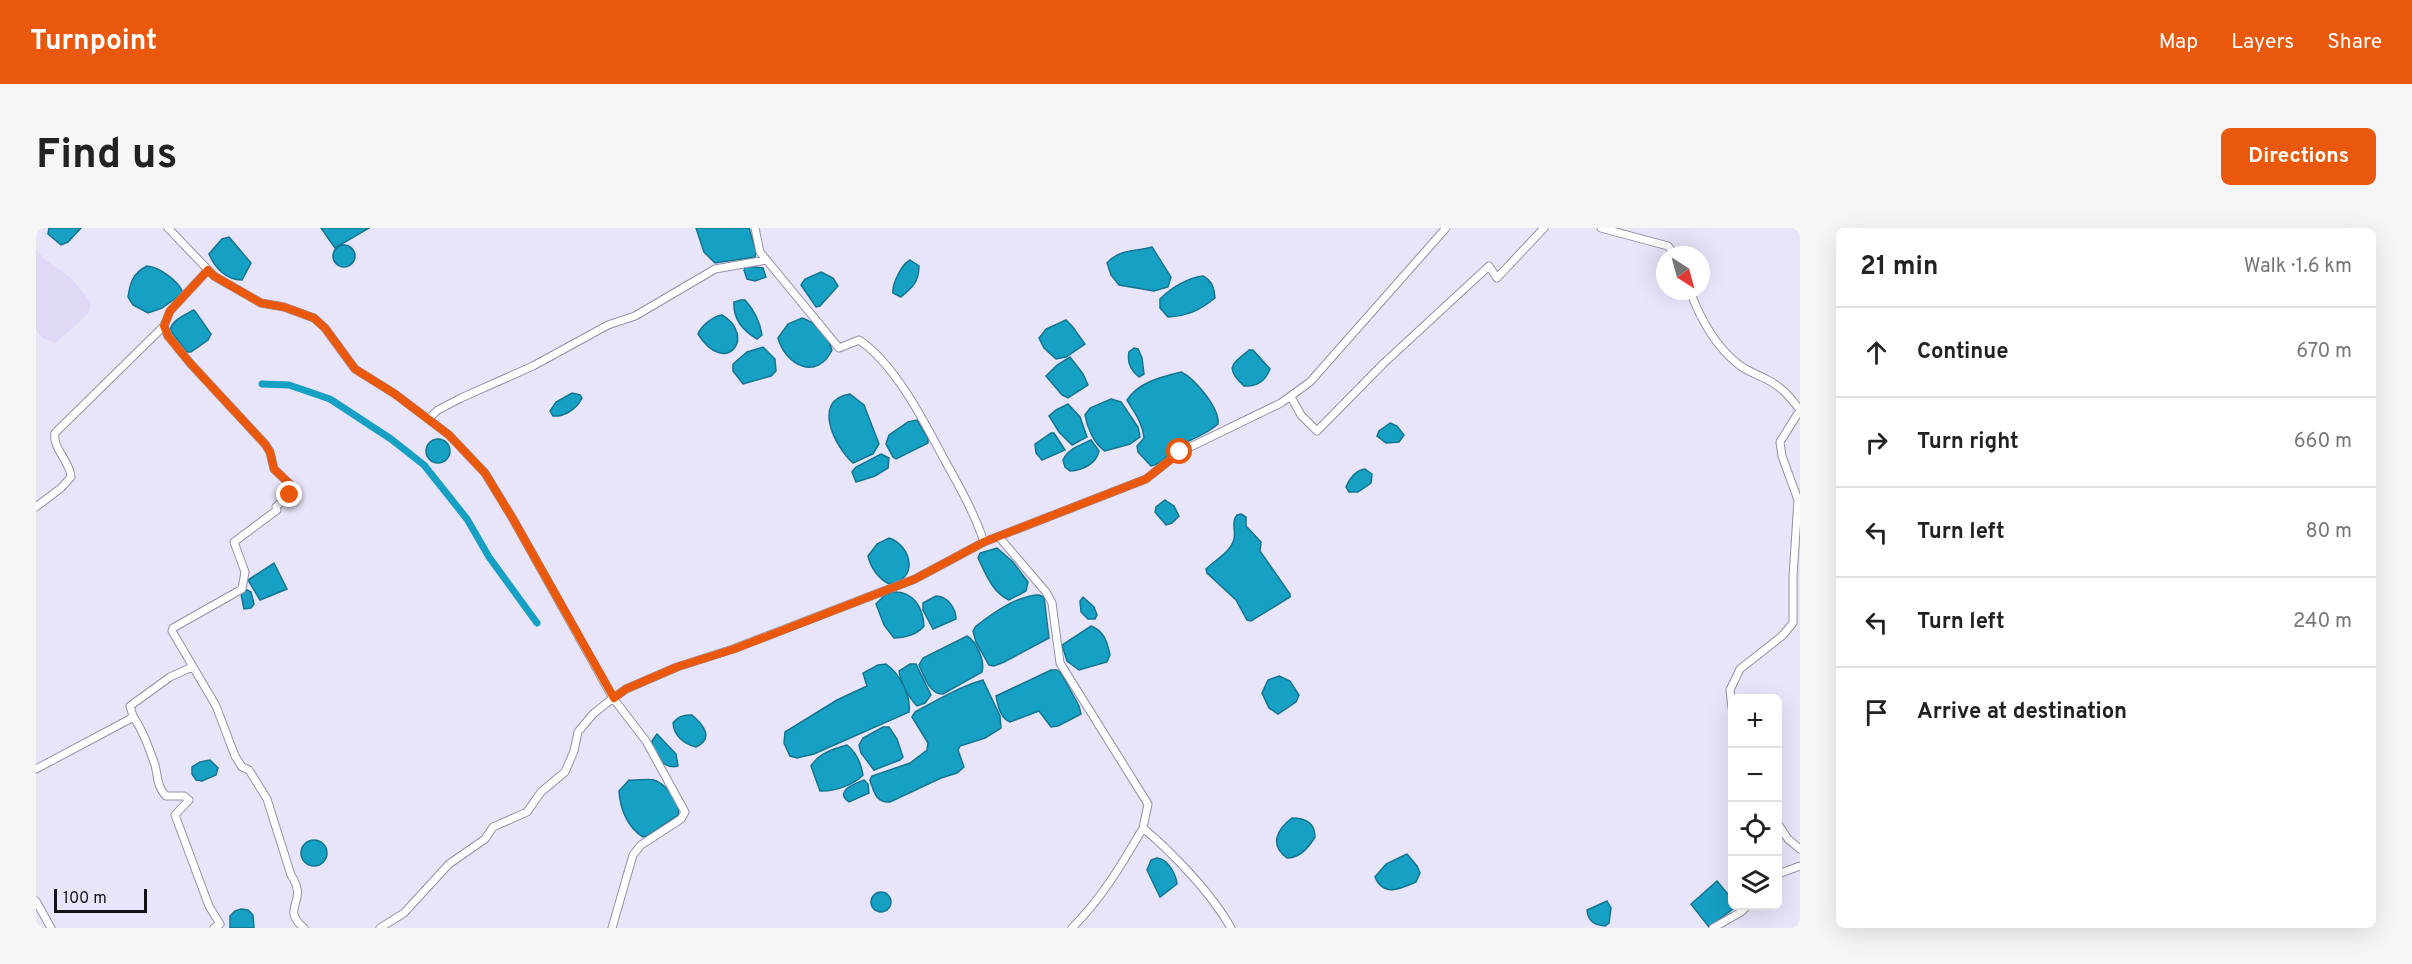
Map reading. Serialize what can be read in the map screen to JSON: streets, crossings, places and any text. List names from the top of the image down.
{
  "scale_bar": "100 m",
  "north": "bottom right",
  "page": {
    "header": "Turnpoint",
    "nav": ["Map", "Layers", "Share"],
    "buttons": "Directions",
    "title": "Find us",
    "heading": ["21 min", "Walk · 1.6 km"],
    "list": [
      ["Continue", "670 m"],
      ["Turn right", "660 m"],
      ["Turn left", "80 m"],
      ["Turn left", "240 m"],
      "Arrive at destination"
    ],
    "map_buttons": ["+", "−"],
    "scale": "100 m"
  }
}
